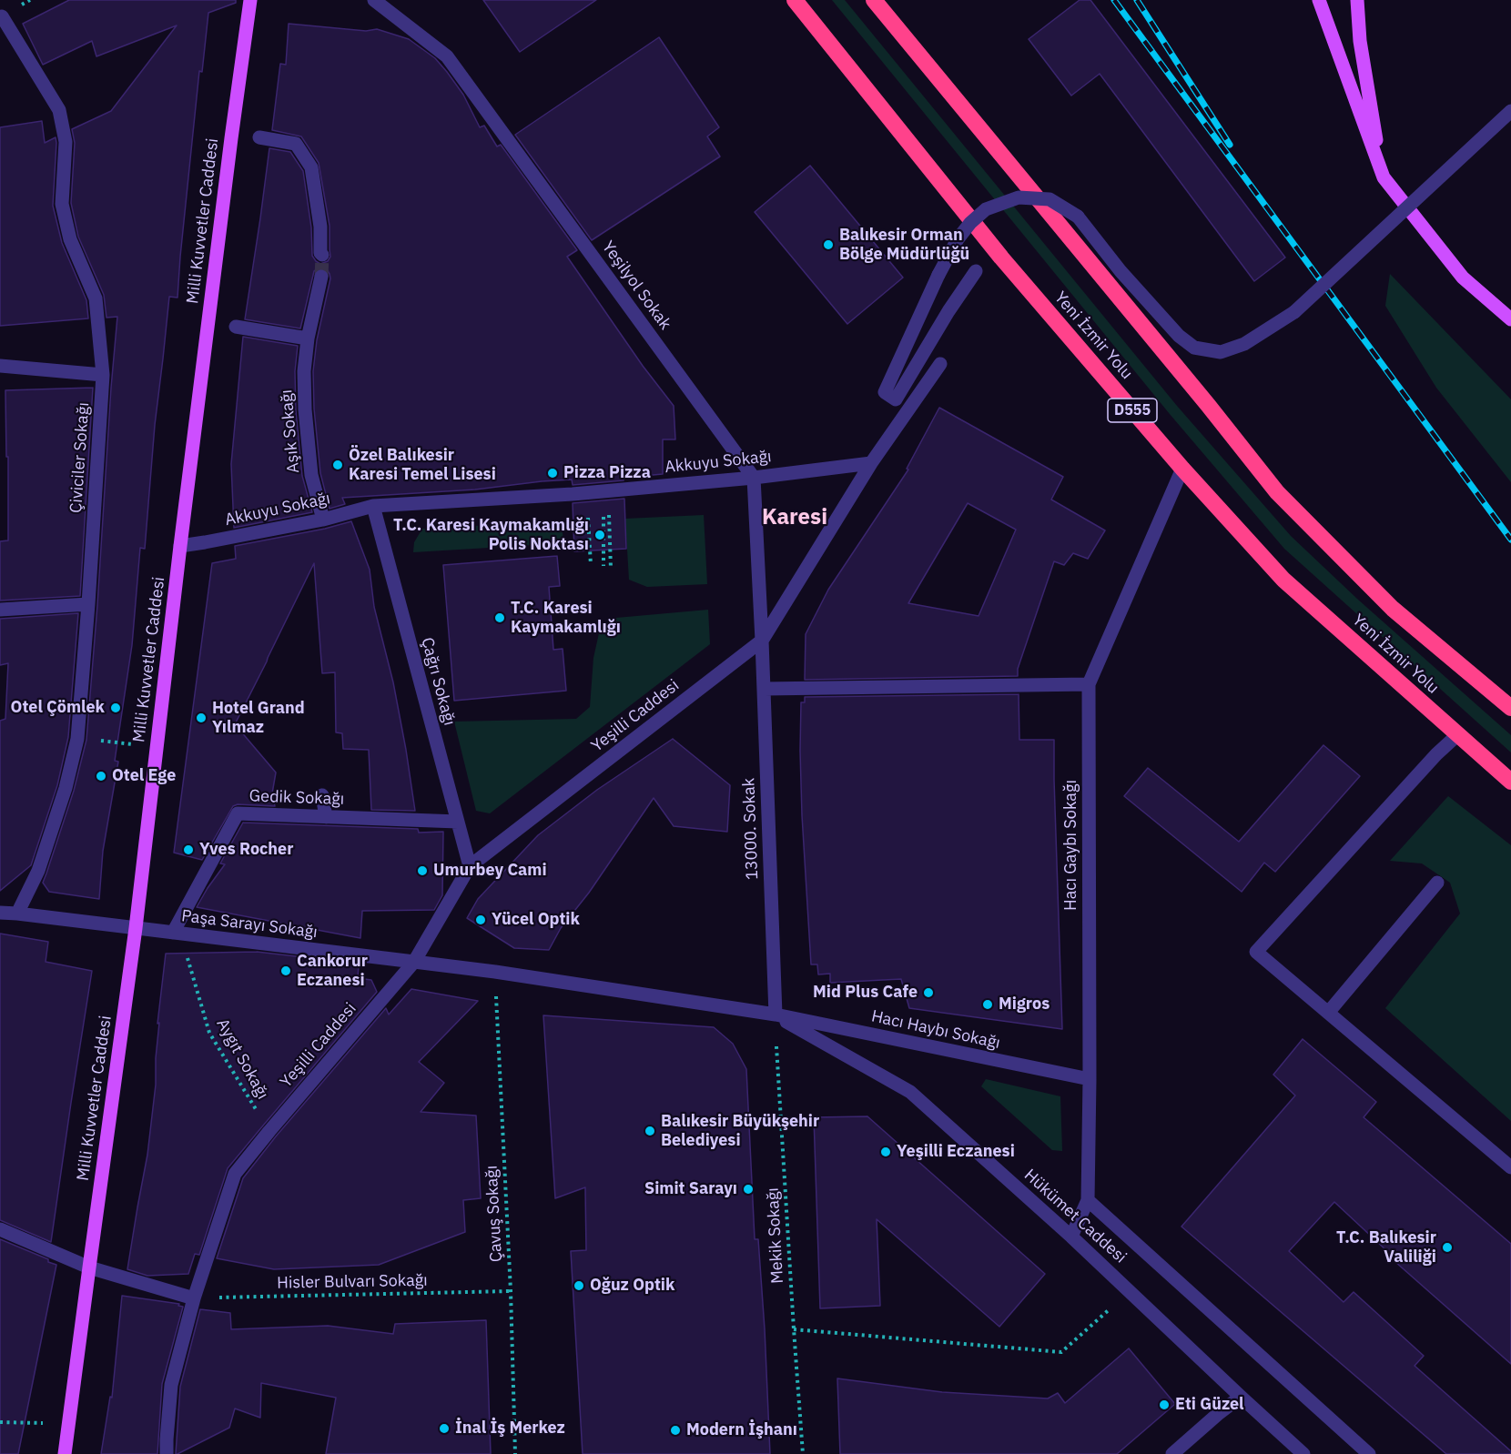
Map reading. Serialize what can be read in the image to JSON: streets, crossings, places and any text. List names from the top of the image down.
{
  "streets": {
    "highway": ["Yeni İzmir Yolu", "D555"],
    "main road": ["Milli Kuvvetler Caddesi"],
    "street": [
      "Yeşilyol Sokak",
      "Aşık Sokağı",
      "Çiviciler Sokağı",
      "Akkuyu Sokağı",
      "Çağrı Sokağı",
      "Yeşilli Caddesi",
      "Gedik Sokağı",
      "13000. Sokak",
      "Hacı Gaybı Sokağı",
      "Paşa Sarayı Sokağı",
      "Hacı Haybı Sokağı",
      "Hükümet Caddesi"
    ],
    "path": [
      "Aygıt Sokağı",
      "Çavuş Sokağı",
      "Mekik Sokağı",
      "Hisler Bulvarı Sokağı"
    ]
  },
  "crossings": [
    ["Milli Kuvvetler Caddesi", "Akkuyu Sokağı"],
    ["Milli Kuvvetler Caddesi", "Paşa Sarayı Sokağı"],
    ["Yeşilyol Sokak", "Akkuyu Sokağı"],
    ["Yeni İzmir Yolu", "Hacı Gaybı Sokağı"],
    ["Aşık Sokağı", "Akkuyu Sokağı"],
    ["Çiviciler Sokağı", "Paşa Sarayı Sokağı"],
    ["Akkuyu Sokağı", "Çağrı Sokağı"],
    ["Çağrı Sokağı", "Yeşilli Caddesi"],
    ["Çağrı Sokağı", "Gedik Sokağı"],
    ["Yeşilli Caddesi", "13000. Sokak"],
    ["Yeşilli Caddesi", "Paşa Sarayı Sokağı"],
    ["Yeşilli Caddesi", "Aygıt Sokağı"],
    ["Yeşilli Caddesi", "Hisler Bulvarı Sokağı"],
    ["Gedik Sokağı", "Paşa Sarayı Sokağı"],
    ["Gedik Sokağı", "Aygıt Sokağı"],
    ["13000. Sokak", "Hacı Haybı Sokağı"],
    ["13000. Sokak", "Hükümet Caddesi"],
    ["13000. Sokak", "Mekik Sokağı"],
    ["Hacı Gaybı Sokağı", "Hacı Haybı Sokağı"],
    ["Hacı Gaybı Sokağı", "Hükümet Caddesi"],
    ["Paşa Sarayı Sokağı", "Hacı Haybı Sokağı"],
    ["Paşa Sarayı Sokağı", "Aygıt Sokağı"],
    ["Paşa Sarayı Sokağı", "Çavuş Sokağı"],
    ["Hacı Haybı Sokağı", "Çavuş Sokağı"],
    ["Hacı Haybı Sokağı", "Hükümet Caddesi"],
    ["Hacı Haybı Sokağı", "Mekik Sokağı"],
    ["Çavuş Sokağı", "Hisler Bulvarı Sokağı"],
    ["Hükümet Caddesi", "Mekik Sokağı"]
  ],
  "districts": ["Karesi"],
  "places": [
    "Balıkesir Orman Bölge Müdürlüğü",
    "Özel Balıkesir Karesi Temel Lisesi",
    "Pizza Pizza",
    "T.C. Karesi Kaymakamlığı Polis Noktası",
    "T.C. Karesi Kaymakamlığı",
    "Otel Çömlek",
    "Hotel Grand Yılmaz",
    "Otel Ege",
    "Yves Rocher",
    "Umurbey Cami",
    "Yücel Optik",
    "Cankorur Eczanesi",
    "Mid Plus Cafe",
    "Migros",
    "Balıkesir Büyükşehir Belediyesi",
    "Yeşilli Eczanesi",
    "Simit Sarayı",
    "T.C. Balıkesir Valiliği",
    "Oğuz Optik",
    "Eti Güzel",
    "İnal İş Merkez",
    "Modern İşhanı"
  ]
}
